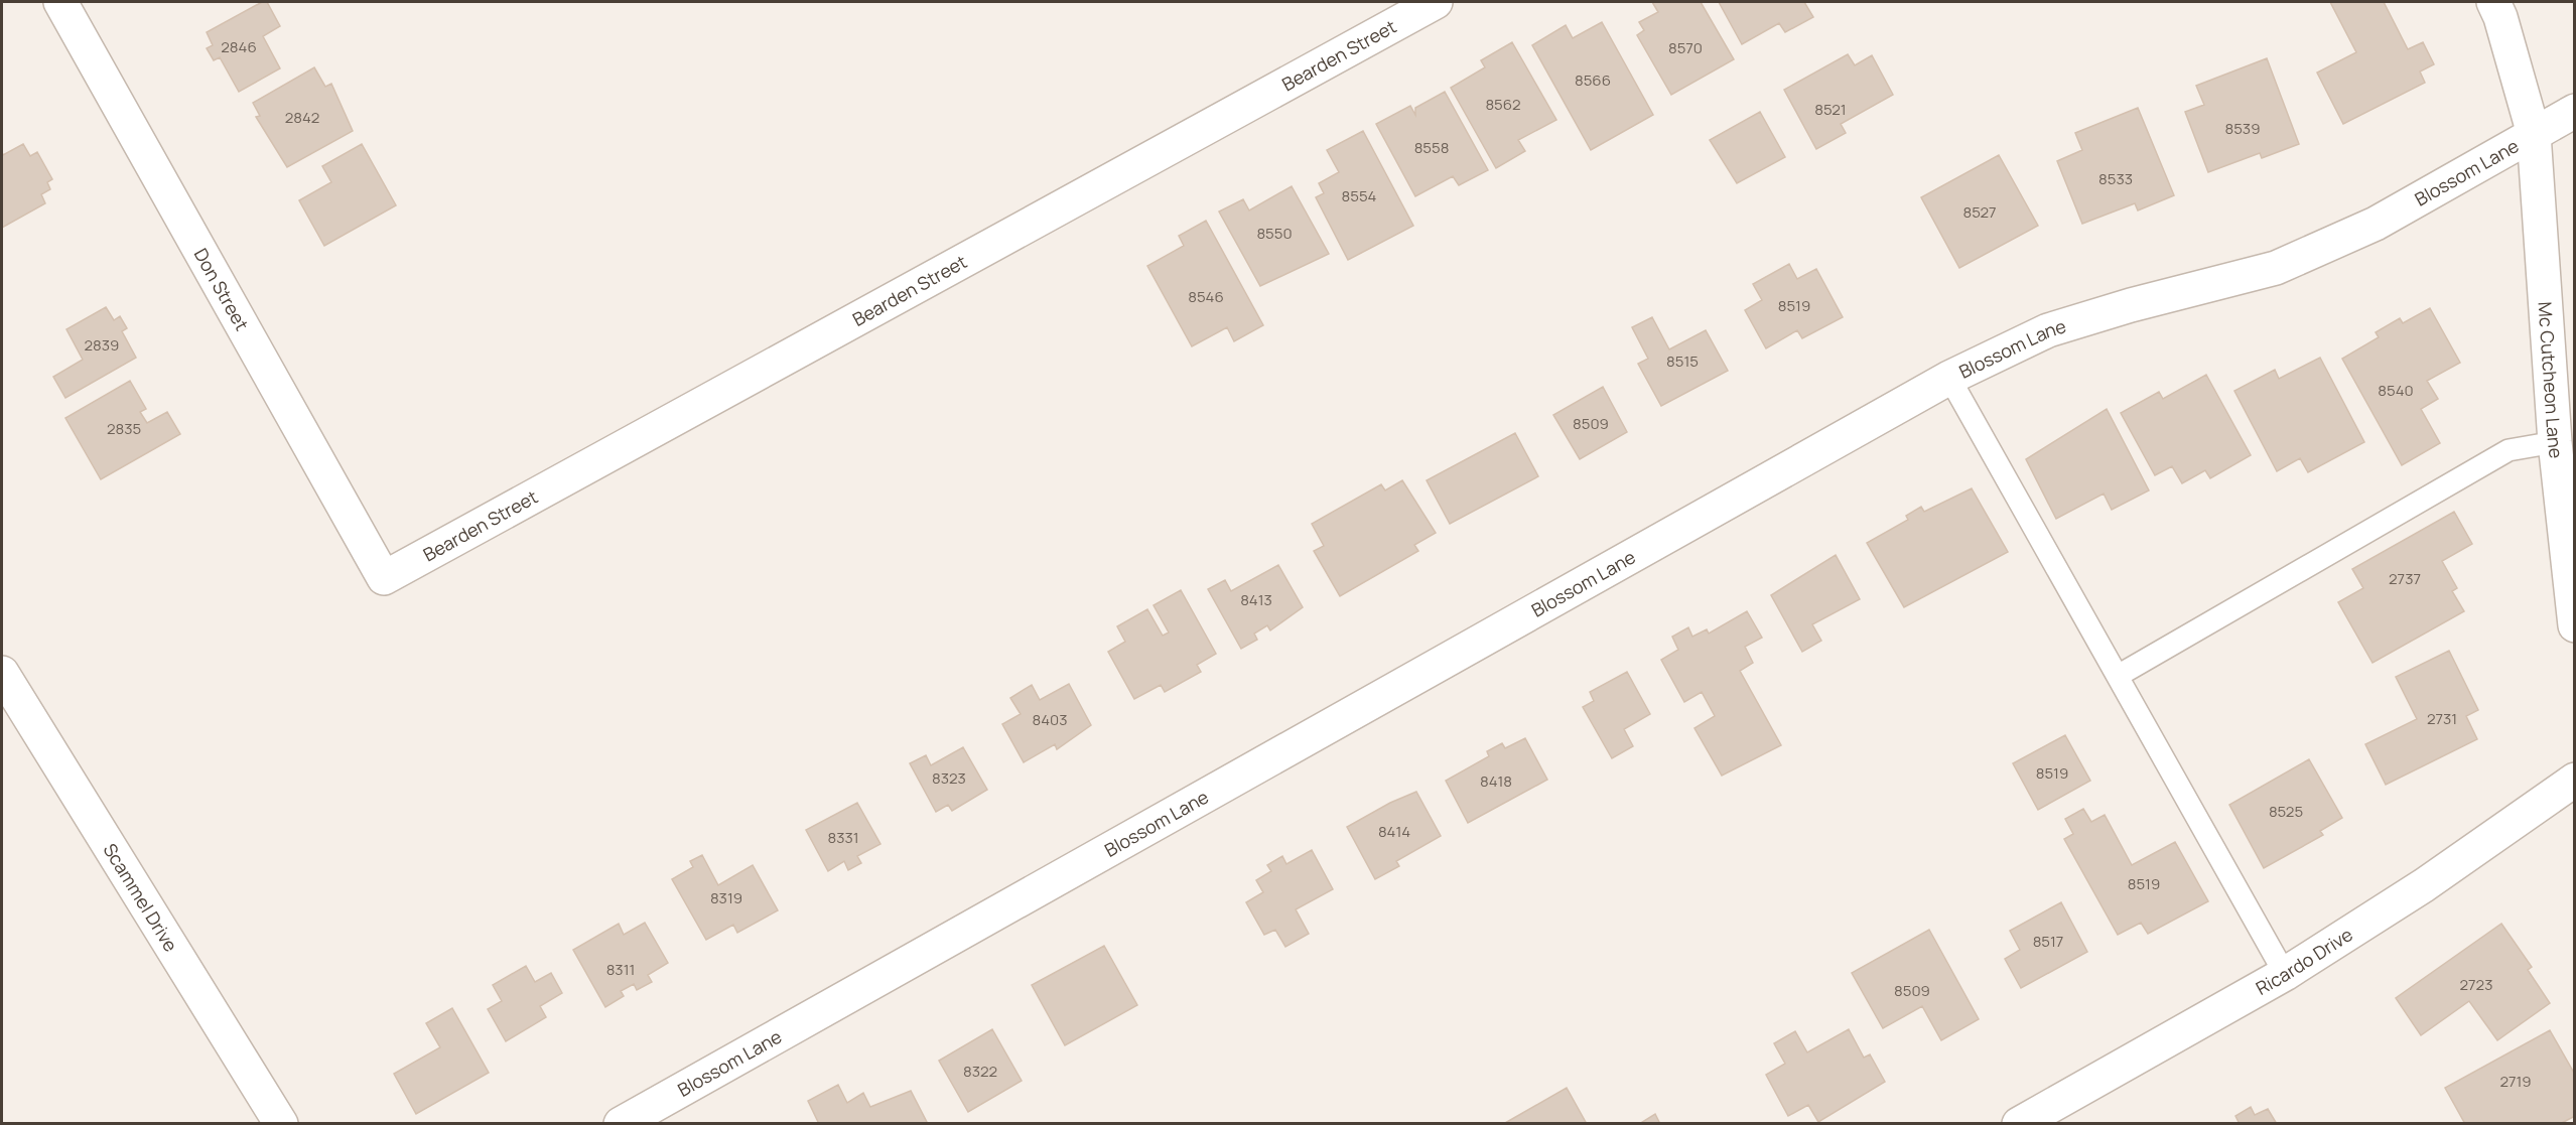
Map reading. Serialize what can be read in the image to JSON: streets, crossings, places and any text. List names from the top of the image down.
{
  "streets": {
    "street": [
      "Bearden Street",
      "Blossom Lane",
      "Don Street",
      "Mc Cutcheon Lane",
      "Scammel Drive",
      "Ricardo Drive"
    ]
  },
  "crossings": [
    ["Bearden Street", "Don Street"],
    ["Blossom Lane", "Mc Cutcheon Lane"]
  ],
  "house_numbers": [
    "2846",
    "8570",
    "8566",
    "8562",
    "8521",
    "2842",
    "8539",
    "8558",
    "8533",
    "8554",
    "8527",
    "8550",
    "8546",
    "8519",
    "2839",
    "8515",
    "8540",
    "8509",
    "2835",
    "2737",
    "8413",
    "2731",
    "8403",
    "8519",
    "8323",
    "8418",
    "8525",
    "8414",
    "8331",
    "8519",
    "8319",
    "8517",
    "8311",
    "2723",
    "8509",
    "8322",
    "2719"
  ]
}
